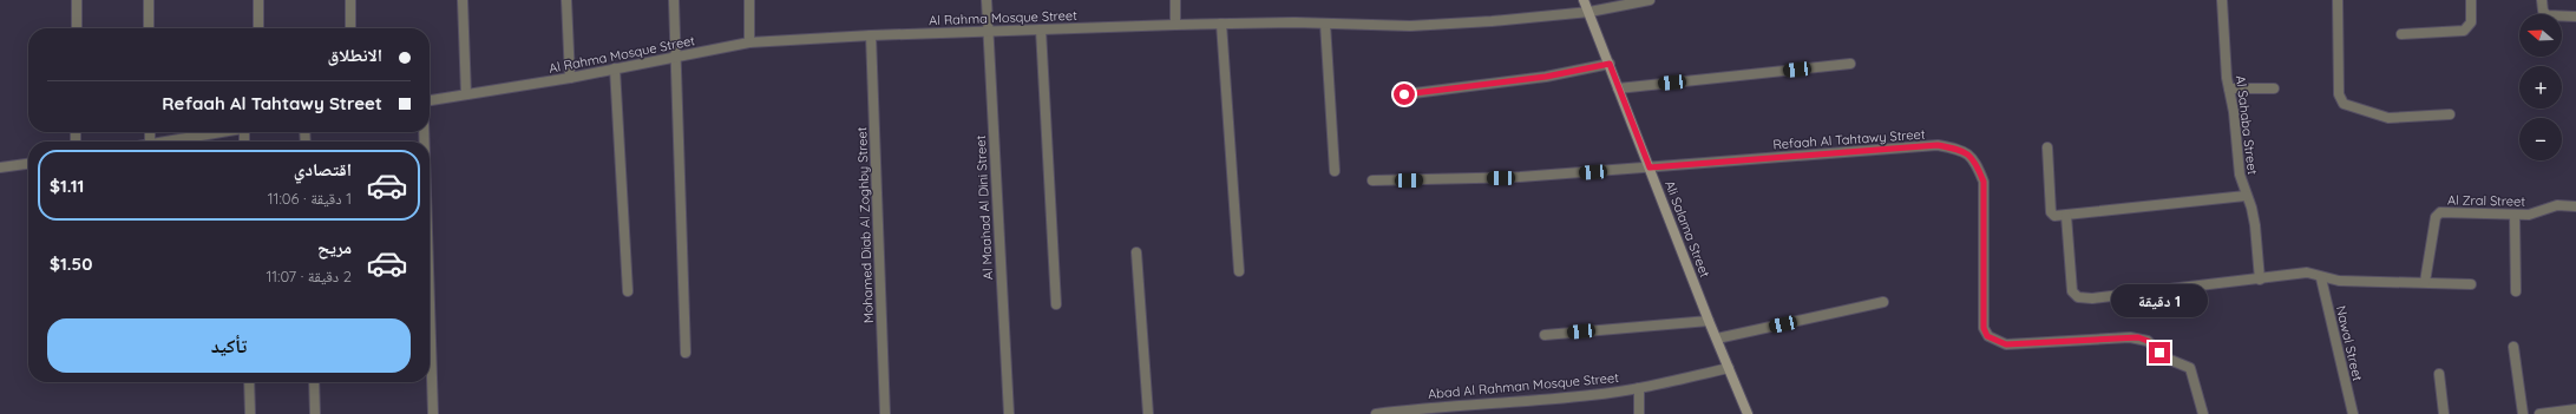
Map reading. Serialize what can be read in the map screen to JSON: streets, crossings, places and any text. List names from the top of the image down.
{
  "streets": {
    "street": [
      "Al Rahma Mosque Street",
      "Al Sahaba Street",
      "Refaah Al Tahtawy Street",
      "Al Zral Street",
      "Al Maahad Al Dini Street",
      "Mohamed Diab Al Zoghby Street",
      "Ali Salama Street",
      "Nawal Street",
      "Abad Al Rahman Mosque Street"
    ]
  },
  "crossings": [
    ["Al Rahma Mosque Street", "Al Maahad Al Dini Street"],
    ["Al Rahma Mosque Street", "Mohamed Diab Al Zoghby Street"],
    ["Al Rahma Mosque Street", "Ali Salama Street"],
    ["Refaah Al Tahtawy Street", "Ali Salama Street"],
    ["Ali Salama Street", "Abad Al Rahman Mosque Street"]
  ],
  "north": "left",
  "page": {
    "map_buttons": ["+", "−"],
    "banner": ["الانطلاق", "Refaah Al Tahtawy Street"],
    "list": [
      {
        "name": "اقتصادي",
        "note": "1 دقيقة · 11:06",
        "value": "$1.11"
      },
      {
        "name": "مريح",
        "note": "2 دقيقة · 11:07",
        "value": "$1.50"
      }
    ],
    "bubble": "1 دقيقة",
    "buttons": "تأكيد"
  }
}
